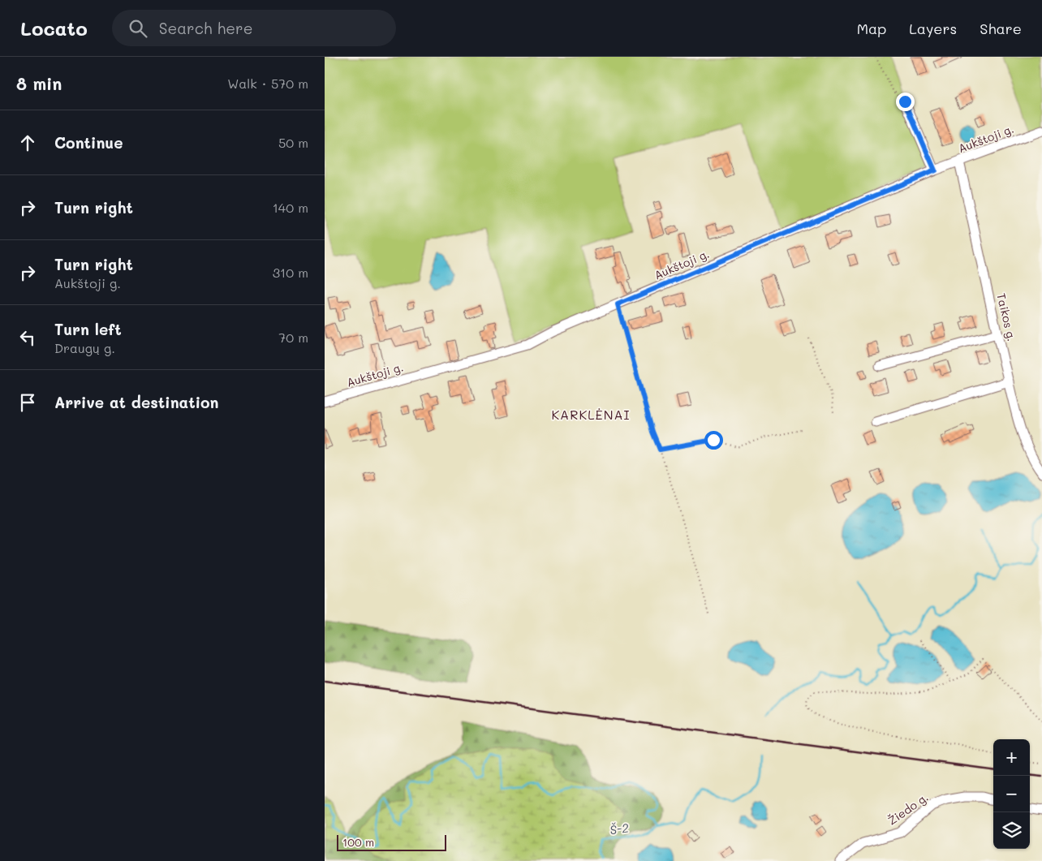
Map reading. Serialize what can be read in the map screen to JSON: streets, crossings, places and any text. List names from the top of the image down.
{
  "streets": {
    "street": ["Aukštoji g.", "Taikos g.", "Žiedo g."]
  },
  "crossings": [
    ["Aukštoji g.", "Taikos g."]
  ],
  "districts": ["KARKLĖNAI"],
  "water": ["Š-2"],
  "scale_bar": "100 m",
  "page": {
    "header": "Locato",
    "search": "Search here",
    "nav": ["Map", "Layers", "Share"],
    "heading": ["8 min", "Walk · 570 m"],
    "list": [
      ["Continue", "50 m"],
      ["Turn right", "140 m"],
      ["Turn right", "Aukštoji g.", "310 m"],
      ["Turn left", "Draugų g.", "70 m"],
      "Arrive at destination"
    ],
    "map_buttons": ["+", "−"],
    "scale": "100 m"
  }
}
